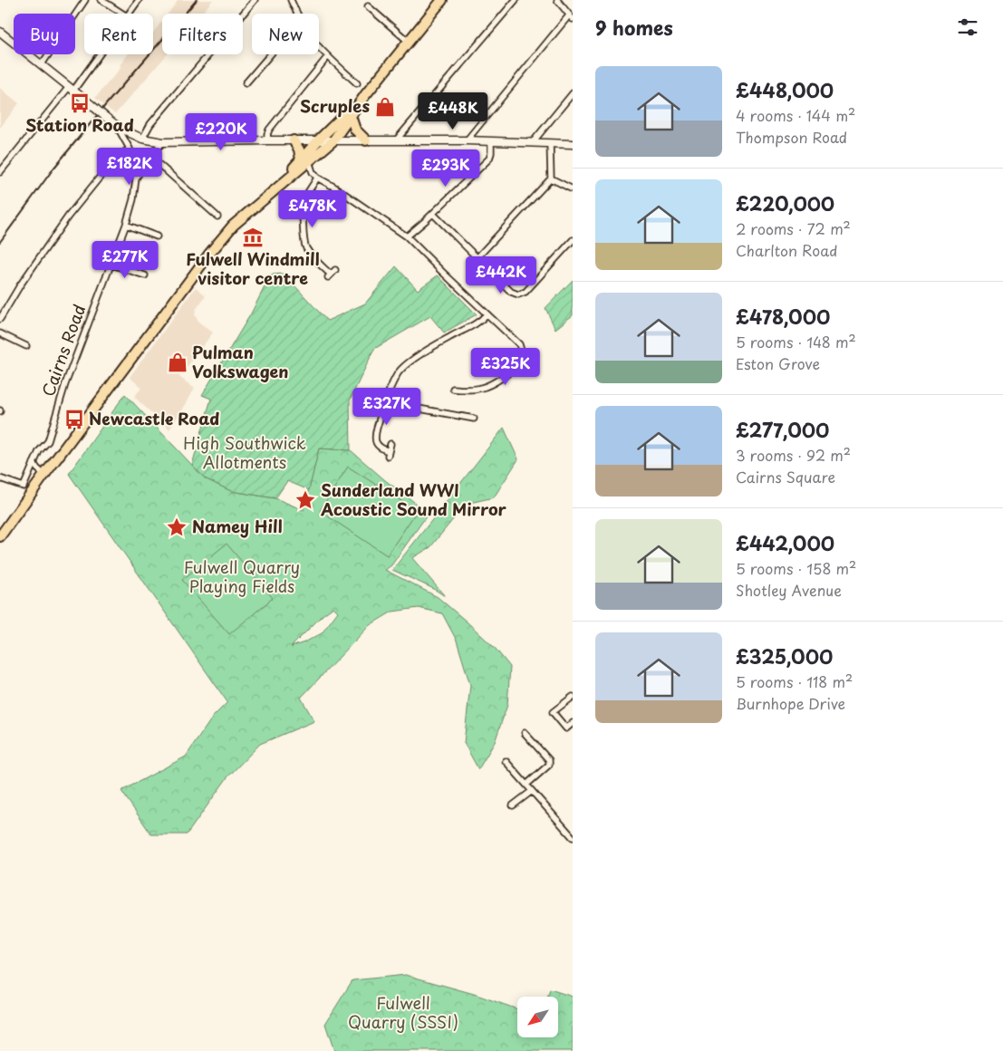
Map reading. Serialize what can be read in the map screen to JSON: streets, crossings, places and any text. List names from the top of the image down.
{
  "streets": {
    "street": ["Cairns Road"]
  },
  "parks": ["High Southwick Allotments", "Fulwell Quarry Playing Fields", "Fulwell Quarry (SSSI)"],
  "places": {
    "bus stop": ["Station Road", "Newcastle Road"],
    "shop": ["Scruples", "Pulman Volkswagen"],
    "museum": ["Fulwell Windmill visitor centre"],
    "place": ["Sunderland WWI Acoustic Sound Mirror", "Namey Hill"]
  },
  "north": "bottom left",
  "page": {
    "heading": "9 homes",
    "chip": [
      "Buy",
      "Rent",
      "Filters",
      "New"
    ],
    "list": [
      {
        "name": "£448,000",
        "note": "4 rooms · 144 m² · Thompson Road"
      },
      {
        "name": "£220,000",
        "note": "2 rooms · 72 m² · Charlton Road"
      },
      {
        "name": "£478,000",
        "note": "5 rooms · 148 m² · Eston Grove"
      },
      {
        "name": "£277,000",
        "note": "3 rooms · 92 m² · Cairns Square"
      },
      {
        "name": "£442,000",
        "note": "5 rooms · 158 m² · Shotley Avenue"
      },
      {
        "name": "£325,000",
        "note": "5 rooms · 118 m² · Burnhope Drive"
      }
    ],
    "price": [
      "£448K",
      "£220K",
      "£182K",
      "£293K",
      "£478K",
      "£277K",
      "£442K",
      "£325K",
      "£327K"
    ]
  }
}
